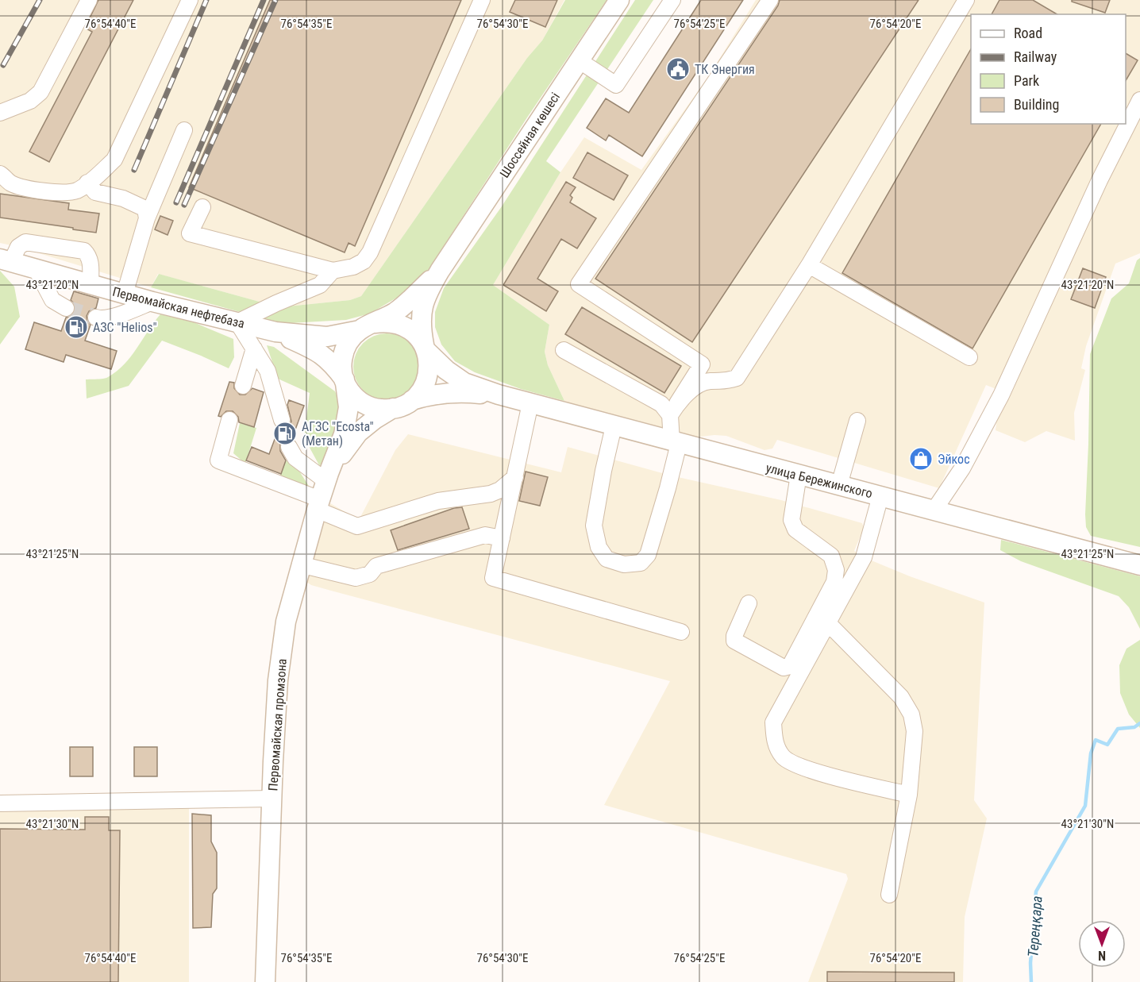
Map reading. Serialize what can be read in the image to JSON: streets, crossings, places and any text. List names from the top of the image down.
{
  "streets": {
    "main road": [
      "Шоссейная көшесі",
      "Первомайская нефтебаза",
      "улица Бережинского",
      "Первомайская промзона"
    ]
  },
  "water": ["Тереңқара"],
  "places": {
    "public building": ["ТК Энергия"],
    "fuel station": ["АЗС \"Helios\"", "АГЗС \"Ecosta\" (Метан)"],
    "shop": ["Эйкос"]
  },
  "legend": [
    "Road",
    "Railway",
    "Park",
    "Building"
  ],
  "north": "bottom",
  "coordinates": [
    "76°54'40\"E",
    "76°54'35\"E",
    "76°54'30\"E",
    "76°54'25\"E",
    "76°54'20\"E",
    "43°21'20\"N",
    "43°21'25\"N",
    "43°21'30\"N"
  ]
}
